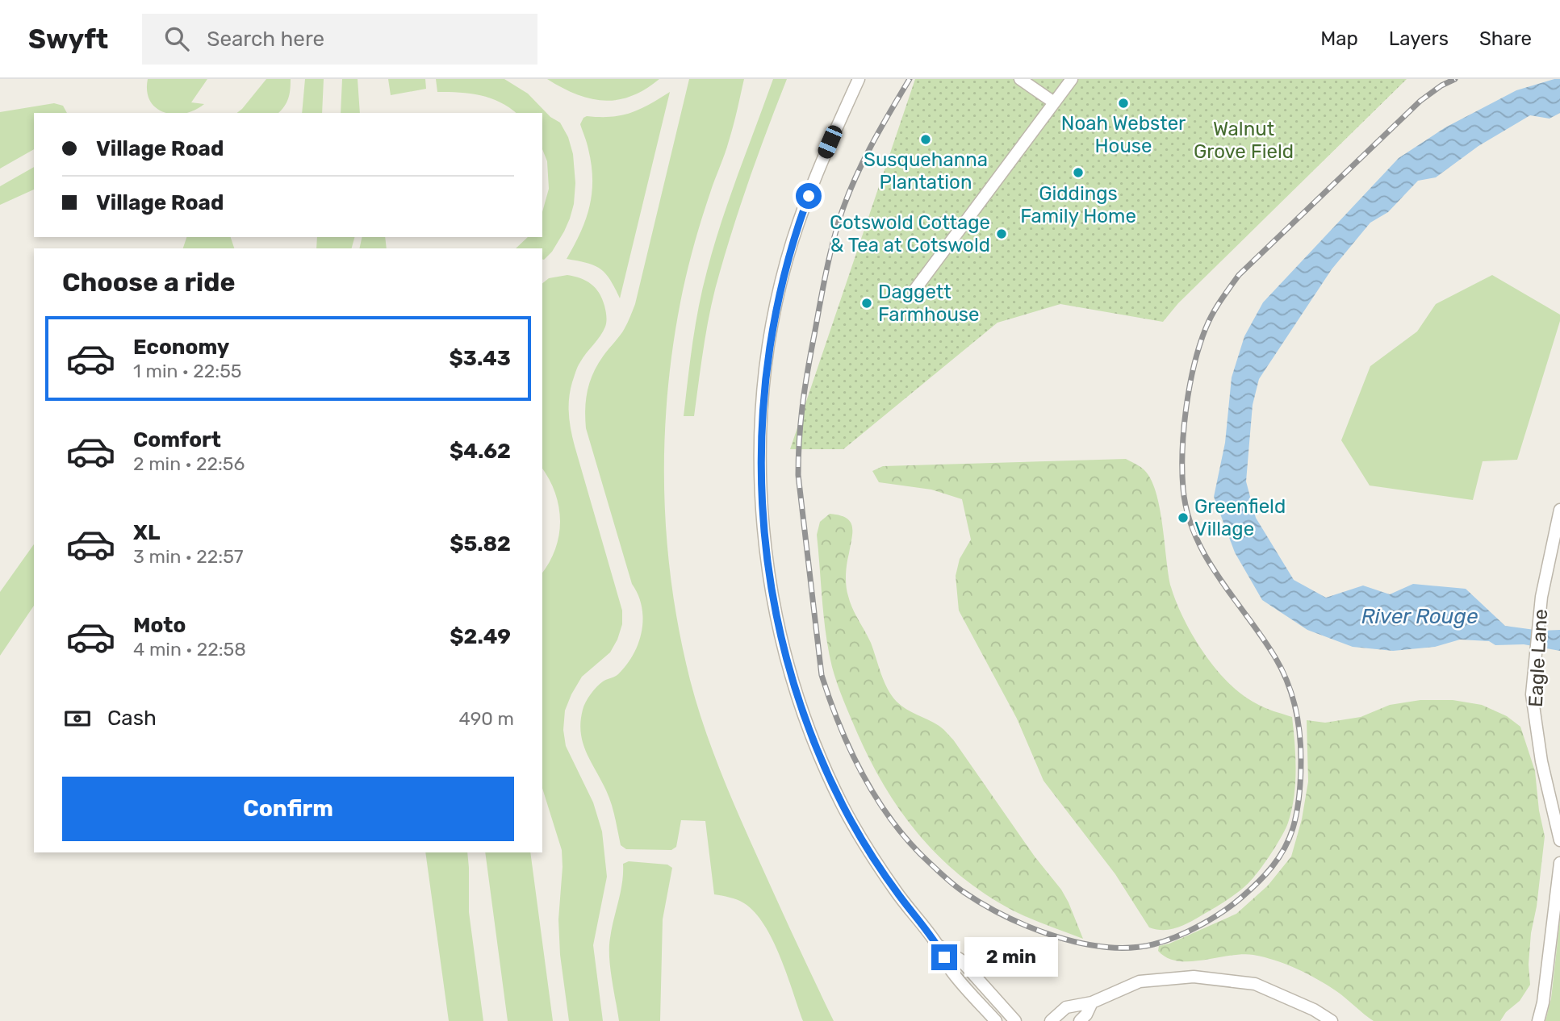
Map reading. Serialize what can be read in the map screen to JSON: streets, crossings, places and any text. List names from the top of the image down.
{
  "streets": {
    "street": ["Eagle Lane"]
  },
  "water": ["River Rouge"],
  "parks": ["Walnut Grove Field"],
  "places": [
    "Noah Webster House",
    "Susquehanna Plantation",
    "Giddings Family Home",
    "Cotswold Cottage & Tea at Cotswold",
    "Daggett Farmhouse",
    "Greenfield Village"
  ],
  "page": {
    "header": "Swyft",
    "search": "Search here",
    "nav": ["Map", "Layers", "Share"],
    "banner": ["Village Road", "Village Road"],
    "heading": "Choose a ride",
    "list": [
      {
        "name": "Economy",
        "note": "1 min · 22:55",
        "value": "$3.43"
      },
      {
        "name": "Comfort",
        "note": "2 min · 22:56",
        "value": "$4.62"
      },
      {
        "name": "XL",
        "note": "3 min · 22:57",
        "value": "$5.82"
      },
      {
        "name": "Moto",
        "note": "4 min · 22:58",
        "value": "$2.49"
      }
    ],
    "pay": ["Cash", "490 m"],
    "buttons": "Confirm",
    "bubble": "2 min"
  }
}
